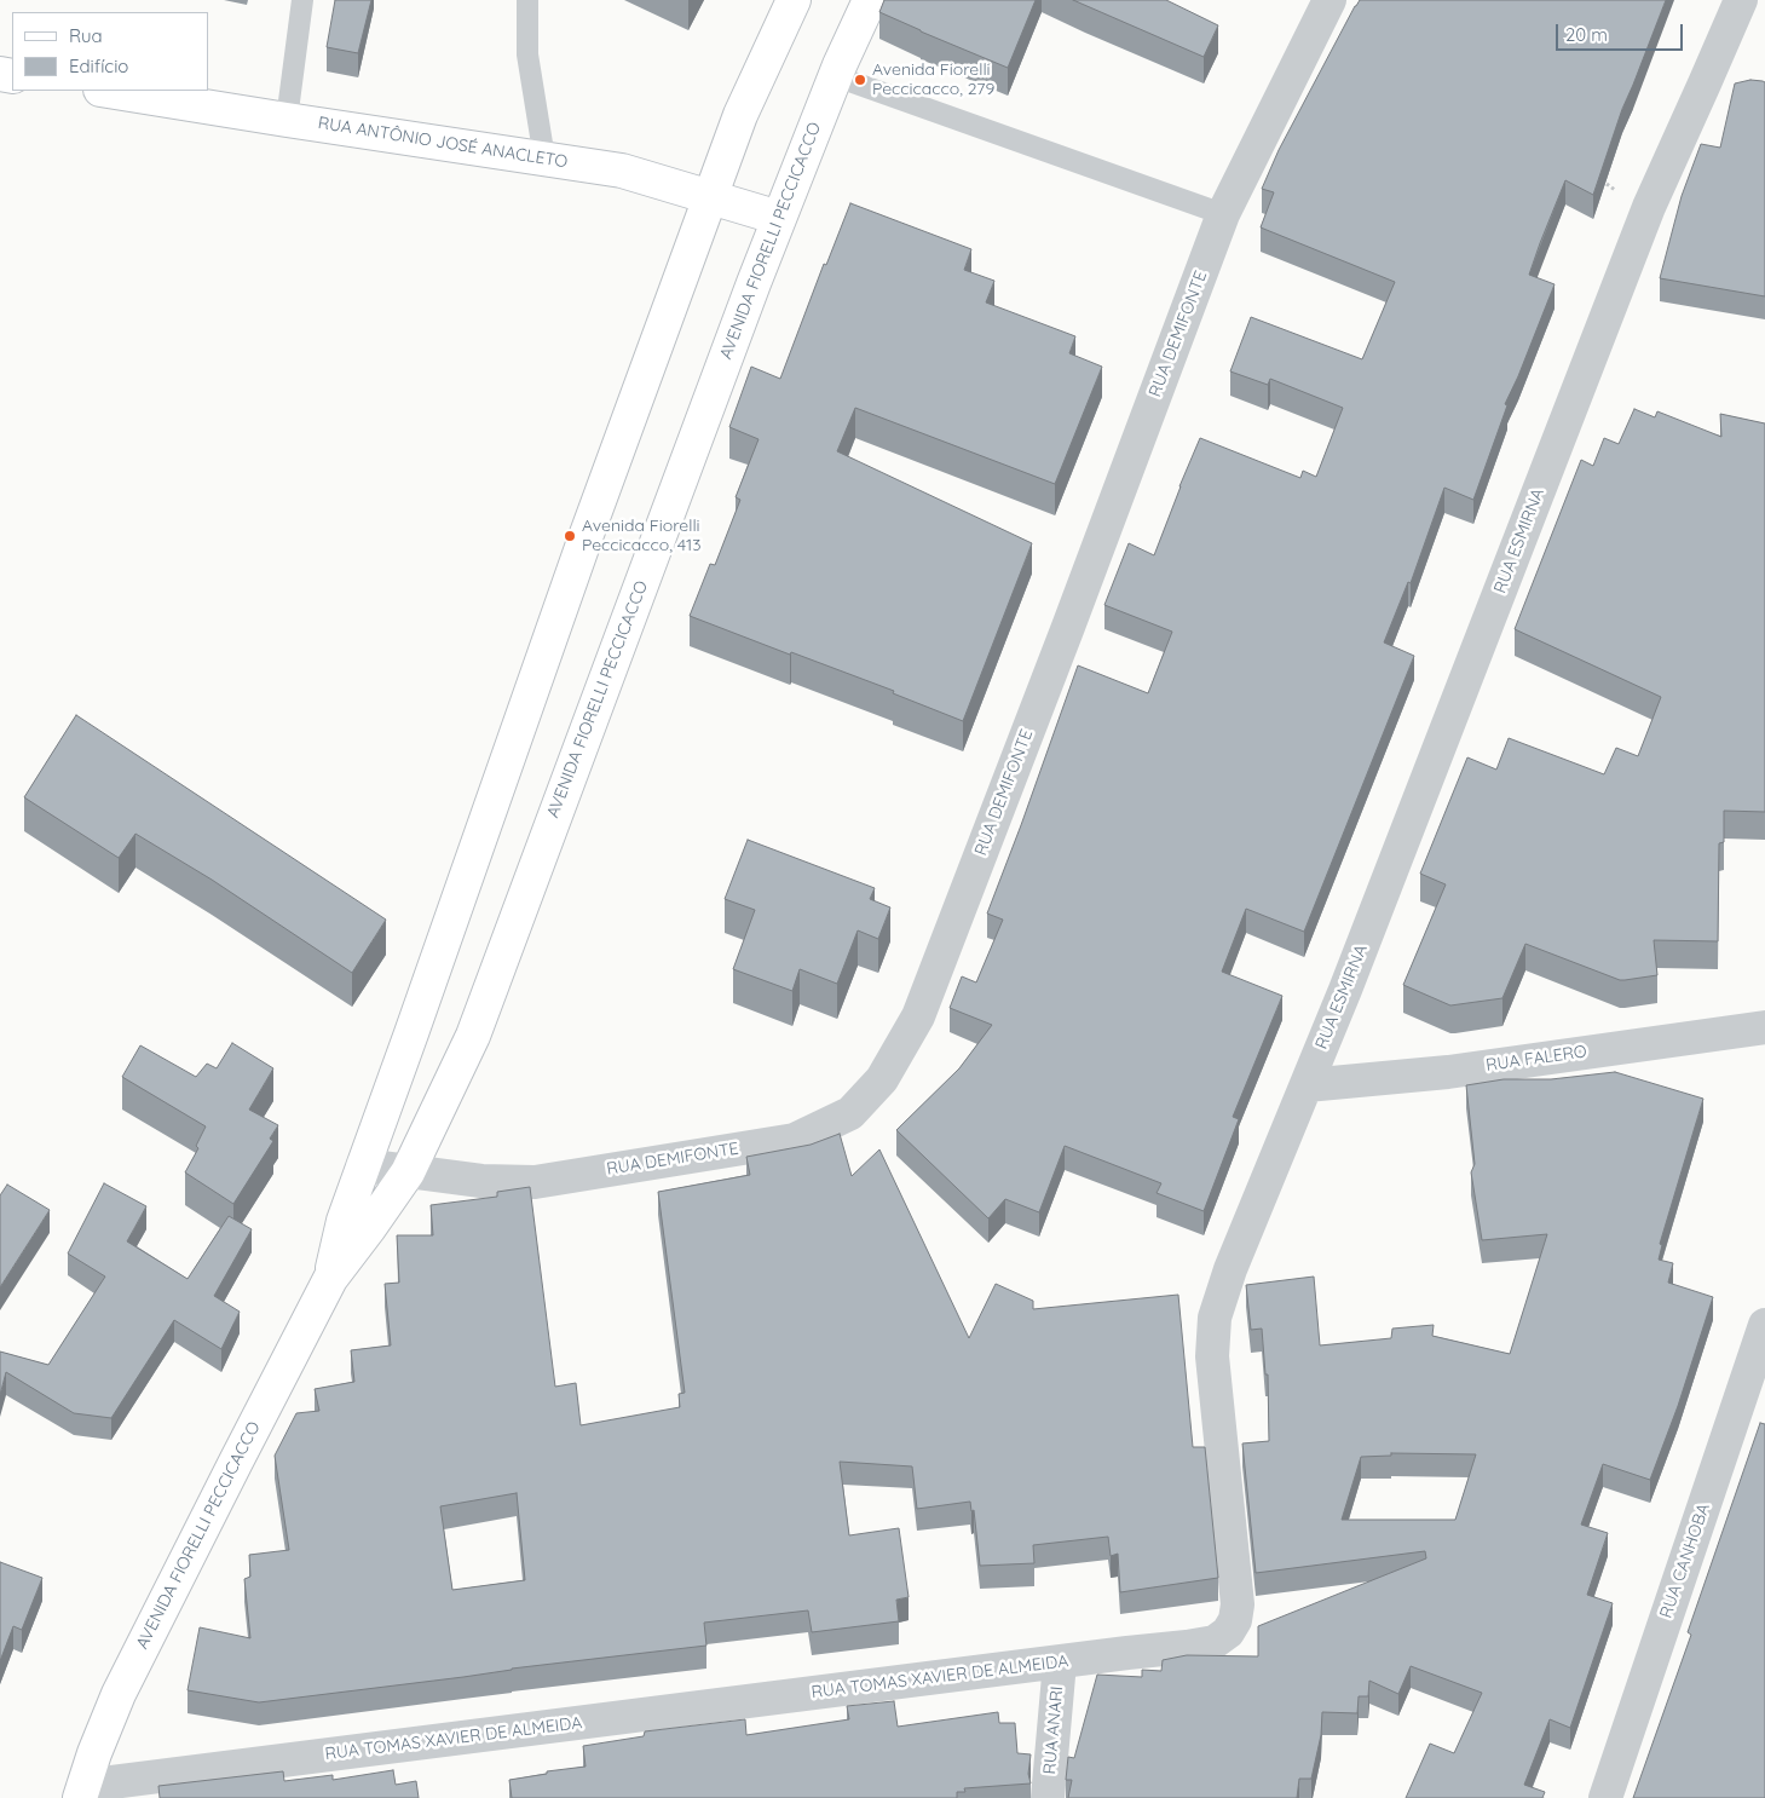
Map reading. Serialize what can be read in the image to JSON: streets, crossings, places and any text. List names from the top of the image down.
{
  "streets": {
    "main road": ["RUA ANTÔNIO JOSÉ ANACLETO", "AVENIDA FIORELLI PECCICACCO"],
    "street": [
      "RUA DEMIFONTE",
      "RUA ESMIRNA",
      "RUA FALERO",
      "RUA CANHOBA",
      "RUA TOMAS XAVIER DE ALMEIDA",
      "RUA ANARI"
    ]
  },
  "crossings": [
    ["RUA ANTÔNIO JOSÉ ANACLETO", "AVENIDA FIORELLI PECCICACCO"],
    ["AVENIDA FIORELLI PECCICACCO", "RUA DEMIFONTE"],
    ["AVENIDA FIORELLI PECCICACCO", "RUA TOMAS XAVIER DE ALMEIDA"],
    ["RUA ESMIRNA", "RUA FALERO"],
    ["RUA ESMIRNA", "RUA TOMAS XAVIER DE ALMEIDA"],
    ["RUA FALERO", "RUA TOMAS XAVIER DE ALMEIDA"],
    ["RUA TOMAS XAVIER DE ALMEIDA", "RUA ANARI"]
  ],
  "places": ["Avenida Fiorelli Peccicacco, 279", "Avenida Fiorelli Peccicacco, 413"],
  "legend": ["Rua", "Edifício"],
  "scale_bar": "20 m"
}
